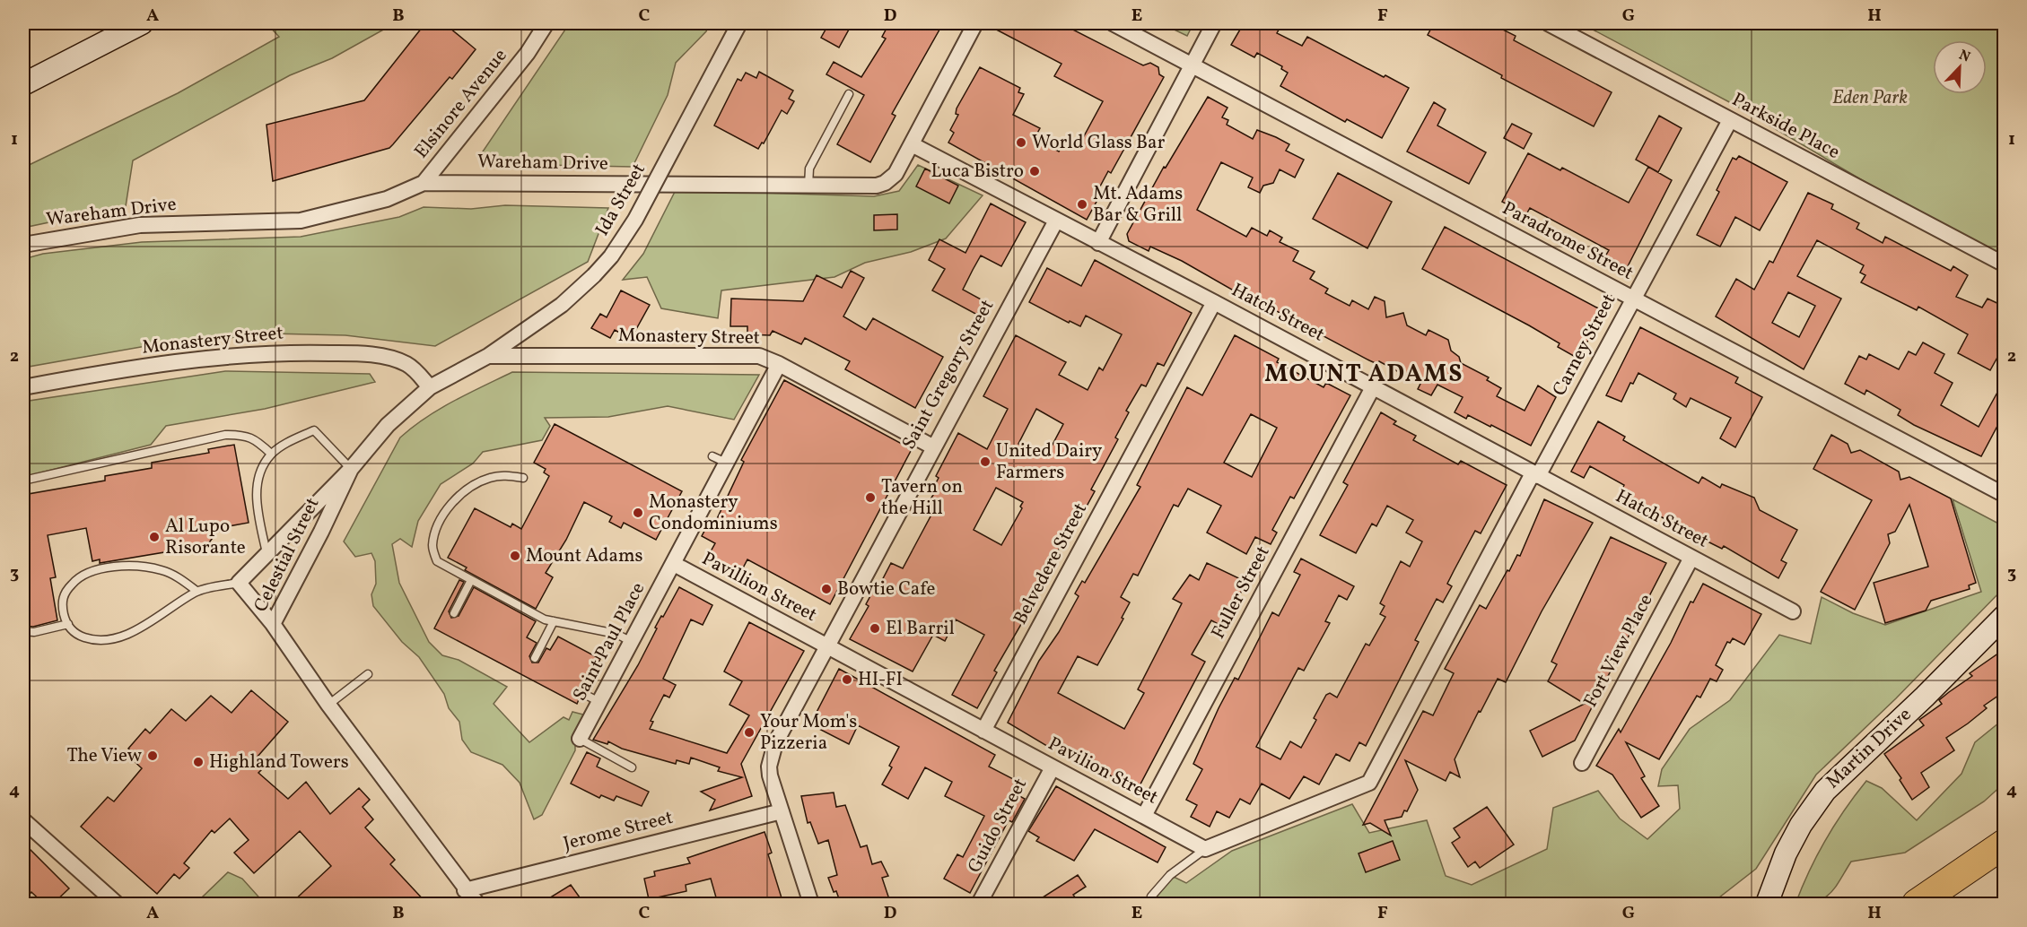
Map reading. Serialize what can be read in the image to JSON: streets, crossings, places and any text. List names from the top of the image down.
{
  "streets": {
    "street": [
      "Elsinore Avenue",
      "Parkside Place",
      "Wareham Drive",
      "Ida Street",
      "Paradrome Street",
      "Hatch Street",
      "Monastery Street",
      "Carney Street",
      "Saint Gregory Street",
      "Celestial Street",
      "Belvedere Street",
      "Pavillion Street",
      "Fuller Street",
      "Saint Paul Place",
      "Fort View Place",
      "Martin Drive",
      "Pavilion Street",
      "Guido Street",
      "Jerome Street"
    ]
  },
  "crossings": [
    ["Elsinore Avenue", "Wareham Drive"],
    ["Parkside Place", "Carney Street"],
    ["Wareham Drive", "Hatch Street"],
    ["Ida Street", "Monastery Street"],
    ["Ida Street", "Celestial Street"],
    ["Paradrome Street", "Carney Street"],
    ["Hatch Street", "Carney Street"],
    ["Hatch Street", "Saint Gregory Street"],
    ["Hatch Street", "Belvedere Street"],
    ["Hatch Street", "Fuller Street"],
    ["Hatch Street", "Fort View Place"],
    ["Monastery Street", "Saint Gregory Street"],
    ["Monastery Street", "Celestial Street"],
    ["Monastery Street", "Saint Paul Place"],
    ["Carney Street", "Pavilion Street"],
    ["Saint Gregory Street", "Pavillion Street"],
    ["Saint Gregory Street", "Pavilion Street"],
    ["Saint Gregory Street", "Jerome Street"],
    ["Celestial Street", "Jerome Street"],
    ["Belvedere Street", "Pavilion Street"],
    ["Pavillion Street", "Saint Paul Place"],
    ["Pavillion Street", "Pavilion Street"],
    ["Fuller Street", "Pavilion Street"],
    ["Pavilion Street", "Guido Street"]
  ],
  "districts": ["MOUNT ADAMS"],
  "parks": ["Eden Park"],
  "places": [
    "World Glass Bar",
    "Luca Bistro",
    "Mt. Adams Bar & Grill",
    "United Dairy Farmers",
    "Tavern on the Hill",
    "Monastery Condominiums",
    "Al Lupo Risorante",
    "Mount Adams",
    "Bowtie Cafe",
    "El Barril",
    "HI-FI",
    "Your Mom's Pizzeria",
    "The View",
    "Highland Towers"
  ],
  "north": "top right",
  "grid": {
    "columns": [
      "A",
      "B",
      "C",
      "D",
      "E",
      "F",
      "G",
      "H"
    ],
    "rows": [
      "1",
      "2",
      "3",
      "4"
    ]
  }
}
